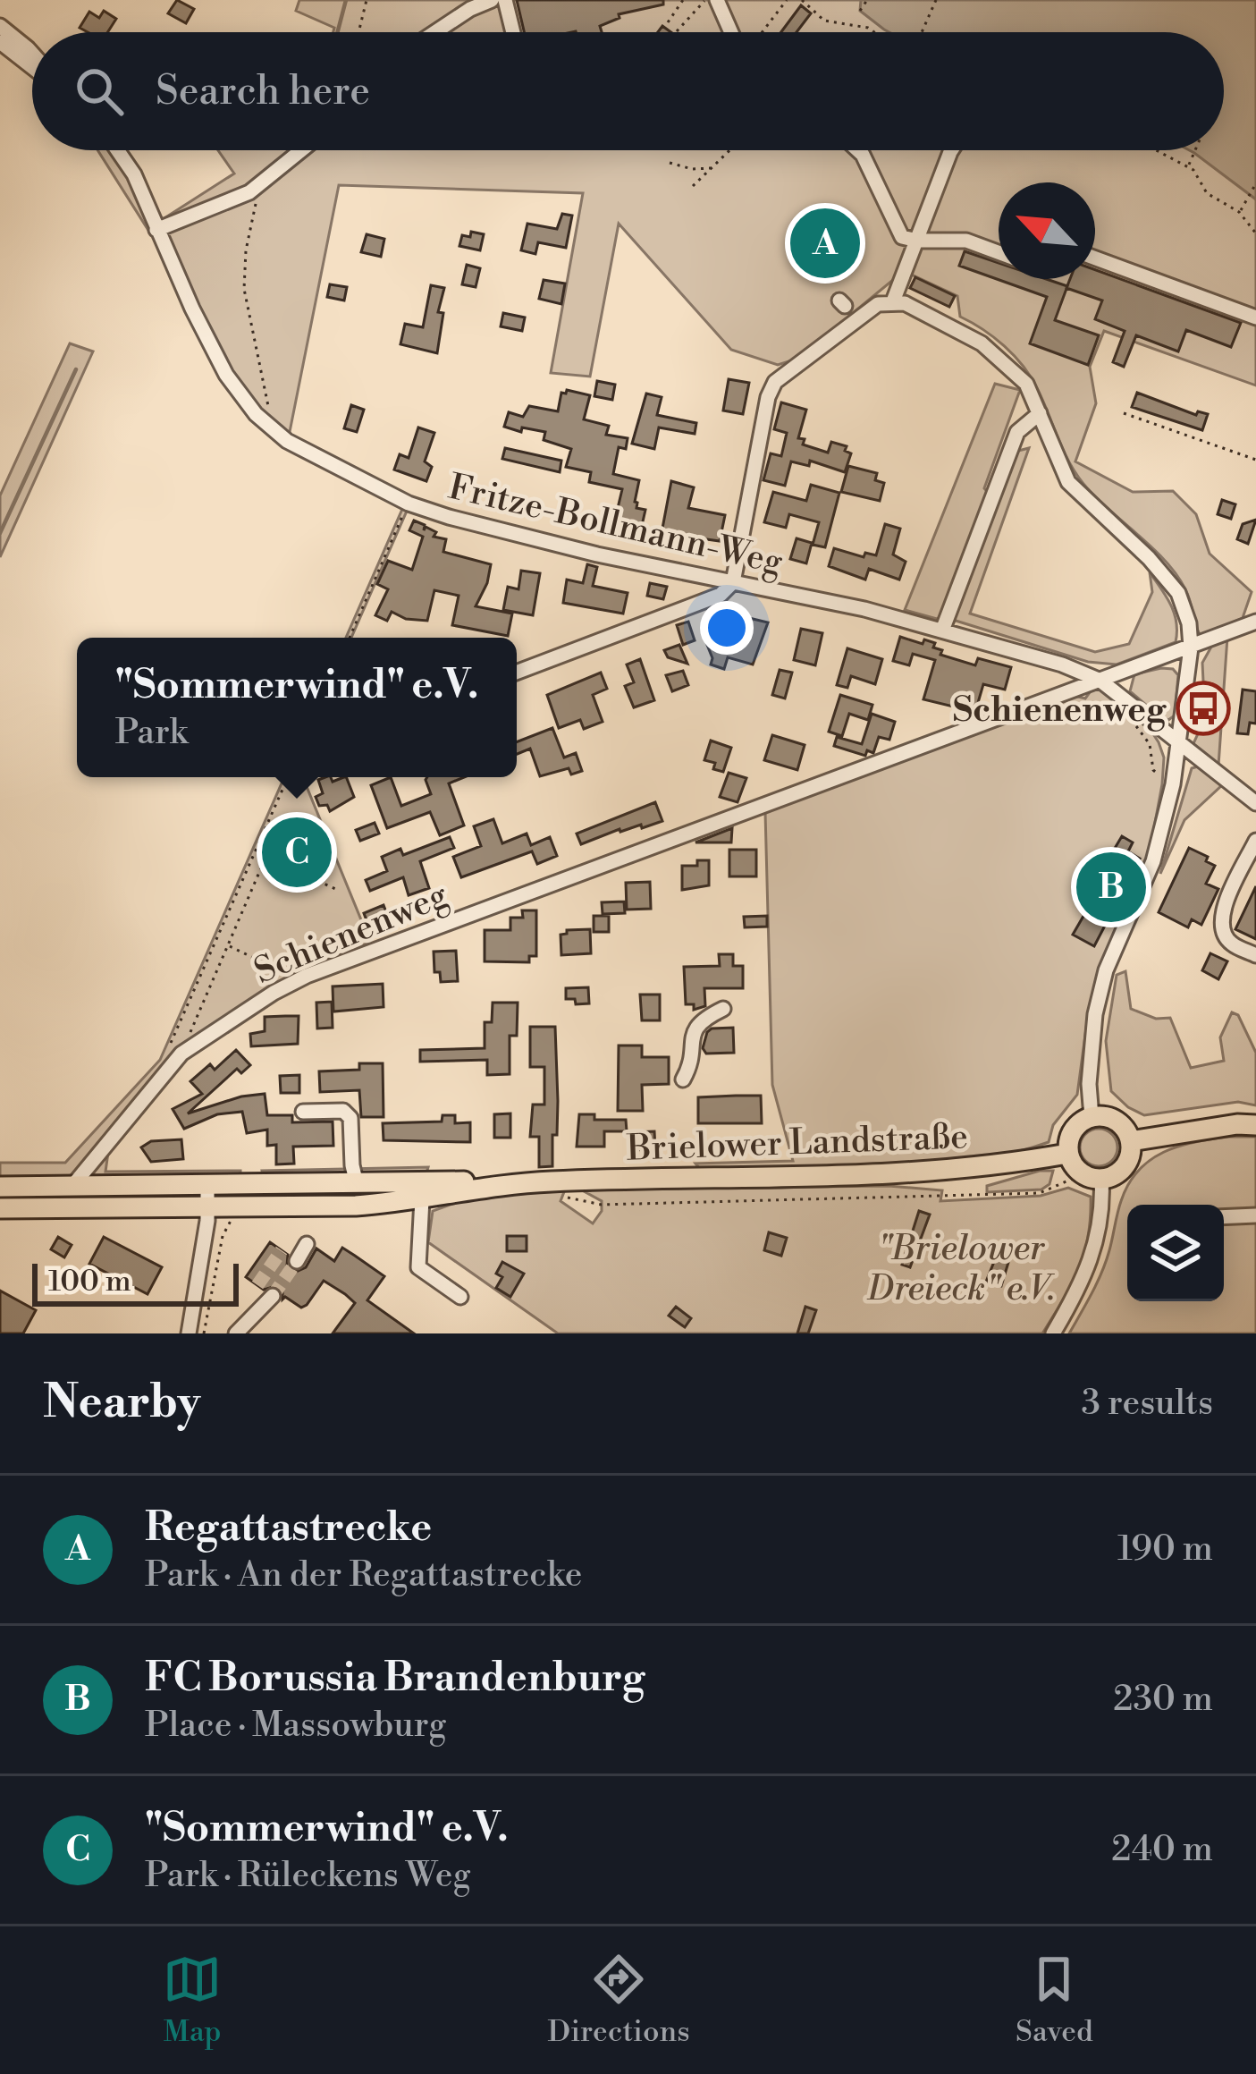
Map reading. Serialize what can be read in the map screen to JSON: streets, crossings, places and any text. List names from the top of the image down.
{
  "streets": {
    "main road": ["Brielower Landstraße"],
    "street": ["Fritze-Bollmann-Weg", "Schienenweg"]
  },
  "crossings": [
    ["Fritze-Bollmann-Weg", "Schienenweg"],
    ["Schienenweg", "Brielower Landstraße"]
  ],
  "parks": ["\"Brielower Dreieck\" e.V."],
  "places": {
    "bus stop": ["Schienenweg"]
  },
  "scale_bar": "100 m",
  "north": "top left",
  "page": {
    "search": "Search here",
    "pins": ["A", "C", "B"],
    "popup": ["\"Sommerwind\" e.V.", "Park"],
    "scale": "100 m",
    "heading": ["Nearby", "3 results"],
    "list": [
      {
        "mark": "A",
        "name": "Regattastrecke",
        "note": "Park · An der Regattastrecke",
        "value": "190 m"
      },
      {
        "mark": "B",
        "name": "FC Borussia Brandenburg",
        "note": "Place · Massowburg",
        "value": "230 m"
      },
      {
        "mark": "C",
        "name": "\"Sommerwind\" e.V.",
        "note": "Park · Rüleckens Weg",
        "value": "240 m"
      }
    ],
    "nav": ["Map", "Directions", "Saved"]
  }
}
